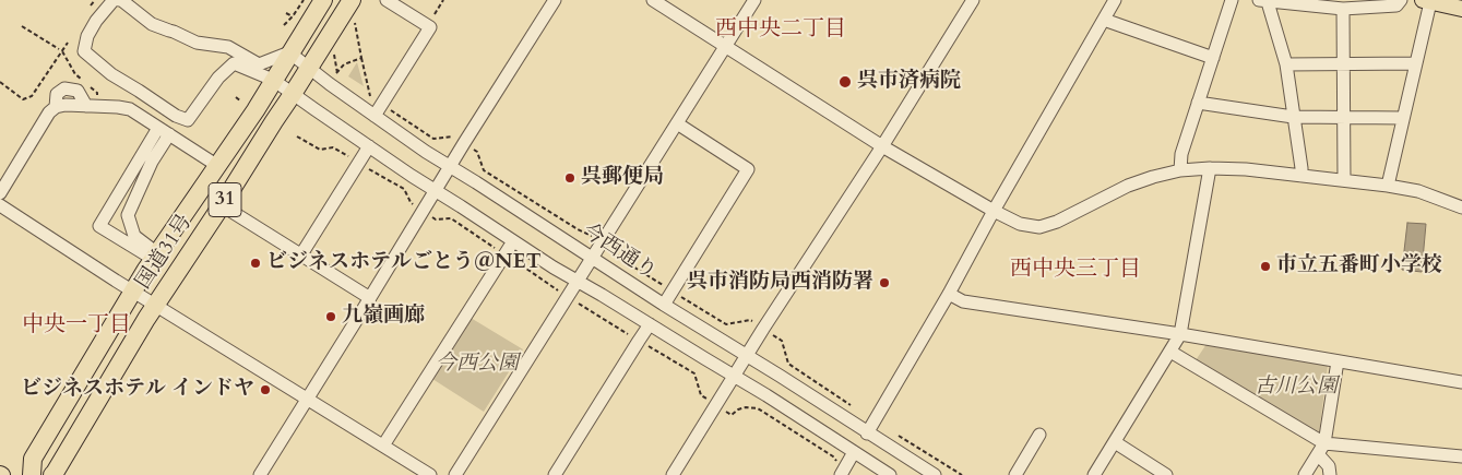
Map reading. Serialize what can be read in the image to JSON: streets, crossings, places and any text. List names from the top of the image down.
{
  "streets": {
    "highway": ["31", "国道31号"],
    "street": ["今西通り"]
  },
  "crossings": [
    ["国道31号", "今西通り"]
  ],
  "districts": ["西中央二丁目", "西中央三丁目", "中央一丁目"],
  "parks": ["今西公園", "古川公園"],
  "places": [
    "呉市済病院",
    "呉郵便局",
    "ビジネスホテルごとう＠NET",
    "市立五番町小学校",
    "呉市消防局西消防署",
    "九嶺画廊",
    "ビジネスホテル インドヤ"
  ]
}
